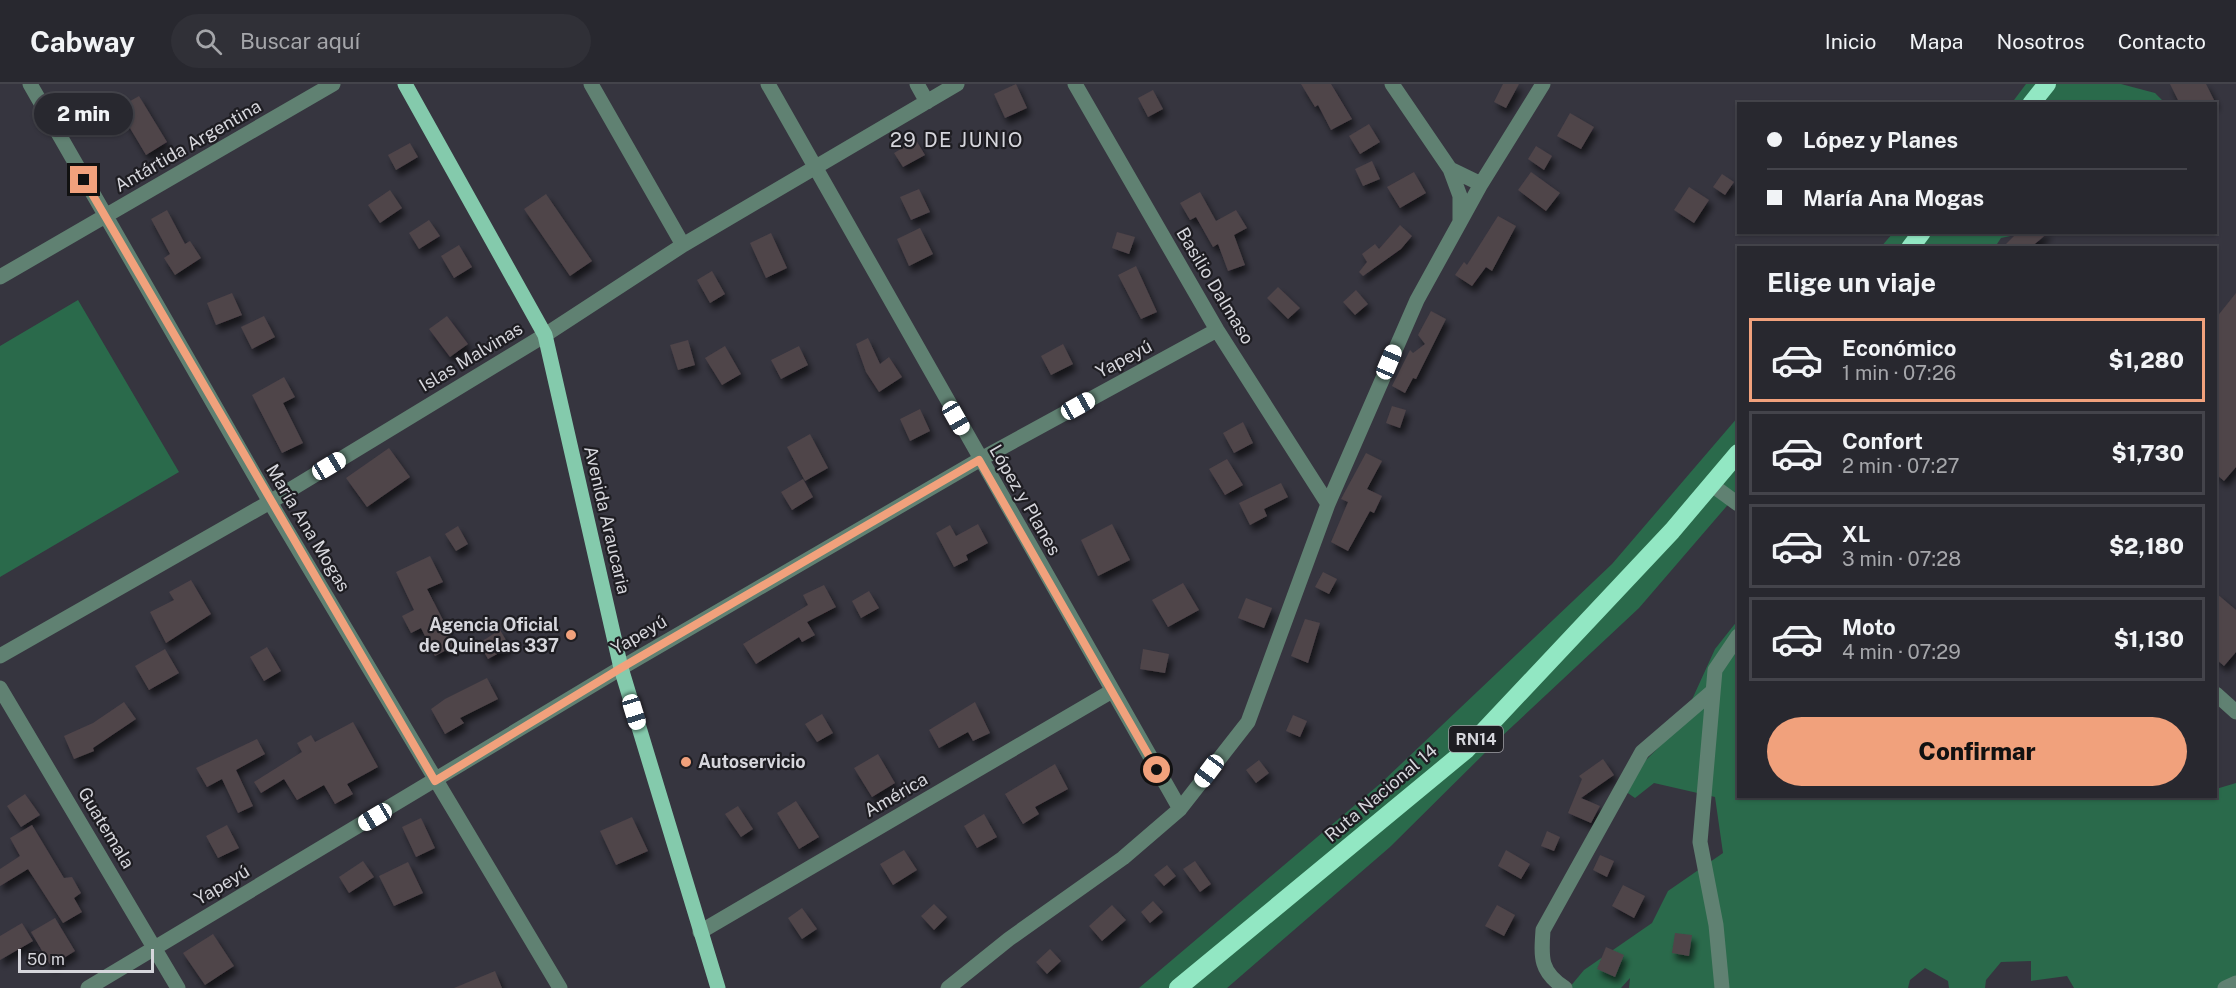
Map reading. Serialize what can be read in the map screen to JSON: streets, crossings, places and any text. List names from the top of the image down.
{
  "streets": {
    "highway": ["RN14", "Ruta Nacional 14"],
    "main road": ["Avenida Araucaria"],
    "street": [
      "Antártida Argentina",
      "Basilio Dalmaso",
      "Islas Malvinas",
      "Yapeyú",
      "López y Planes",
      "María Ana Mogas",
      "América",
      "Guatemala"
    ]
  },
  "crossings": [
    ["Antártida Argentina", "María Ana Mogas"],
    ["Basilio Dalmaso", "Yapeyú"],
    ["Islas Malvinas", "López y Planes"],
    ["Islas Malvinas", "Avenida Araucaria"],
    ["Islas Malvinas", "María Ana Mogas"],
    ["Yapeyú", "López y Planes"],
    ["Yapeyú", "Avenida Araucaria"],
    ["Yapeyú", "María Ana Mogas"],
    ["Yapeyú", "Guatemala"],
    ["López y Planes", "América"],
    ["Avenida Araucaria", "América"]
  ],
  "districts": ["29 DE JUNIO"],
  "places": ["Agencia Oficial de Quinelas 337", "Autoservicio"],
  "scale_bar": "50 m",
  "page": {
    "header": "Cabway",
    "search": "Buscar aquí",
    "nav": [
      "Inicio",
      "Mapa",
      "Nosotros",
      "Contacto"
    ],
    "bubble": "2 min",
    "banner": ["López y Planes", "María Ana Mogas"],
    "heading": "Elige un viaje",
    "list": [
      {
        "name": "Económico",
        "note": "1 min · 07:26",
        "value": "$1,280"
      },
      {
        "name": "Confort",
        "note": "2 min · 07:27",
        "value": "$1,730"
      },
      {
        "name": "XL",
        "note": "3 min · 07:28",
        "value": "$2,180"
      },
      {
        "name": "Moto",
        "note": "4 min · 07:29",
        "value": "$1,130"
      }
    ],
    "buttons": "Confirmar",
    "scale": "50 m"
  }
}
